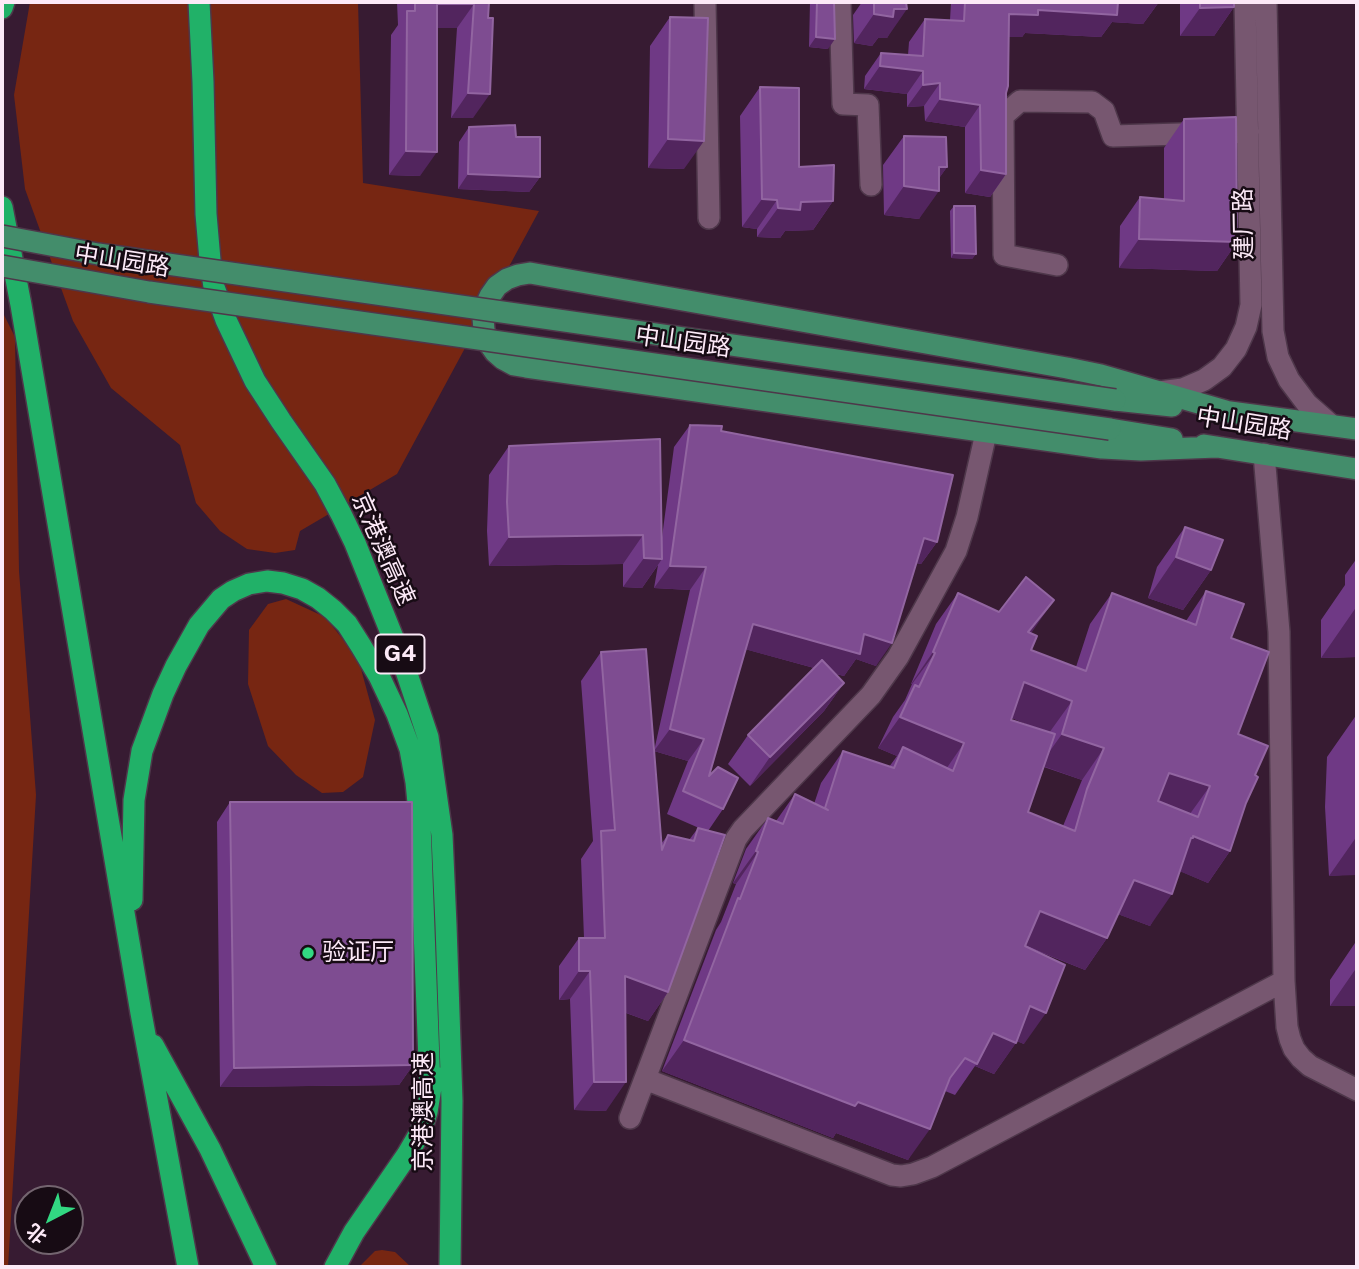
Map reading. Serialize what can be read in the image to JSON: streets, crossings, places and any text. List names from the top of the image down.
{
  "streets": {
    "highway": ["京港澳高速", "G4"],
    "main road": ["中山园路"],
    "street": ["建厂路"]
  },
  "crossings": [
    ["建厂路", "中山园路"]
  ],
  "places": ["验证厅"],
  "north": "bottom left"
}
